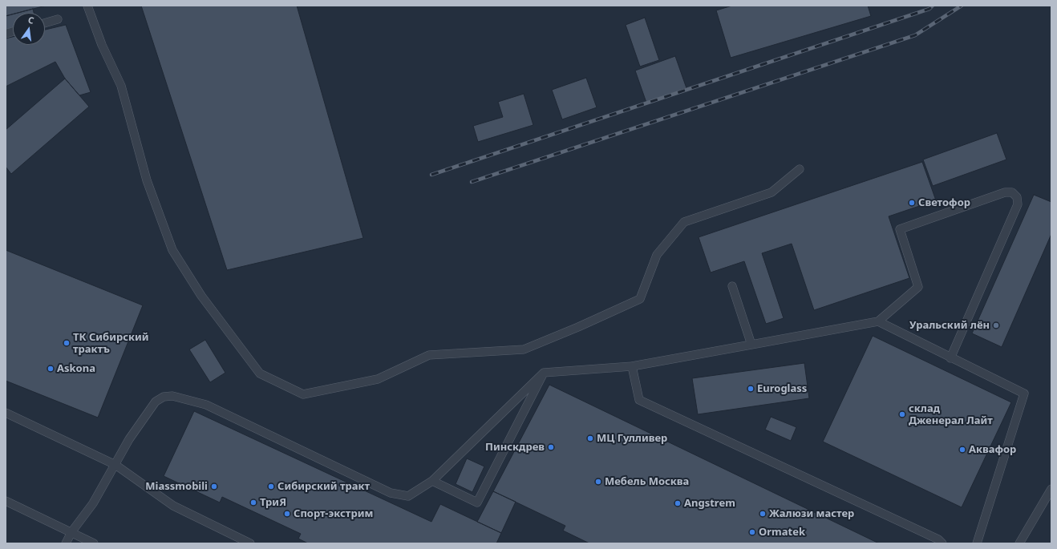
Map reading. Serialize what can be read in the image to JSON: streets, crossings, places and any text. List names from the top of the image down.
{
  "places": [
    "Светофор",
    "Уральский лён",
    "ТК Сибирский трактъ",
    "Askona",
    "Euroglass",
    "склад Дженерал Лайт",
    "МЦ Гулливер",
    "Пинскдрев",
    "Аквафор",
    "Мебель Москва",
    "Miassmobili",
    "Сибирский тракт",
    "ТриЯ",
    "Angstrem",
    "Спорт-экстрим",
    "Жалюзи мастер",
    "Ormatek"
  ],
  "north": "top"
}
